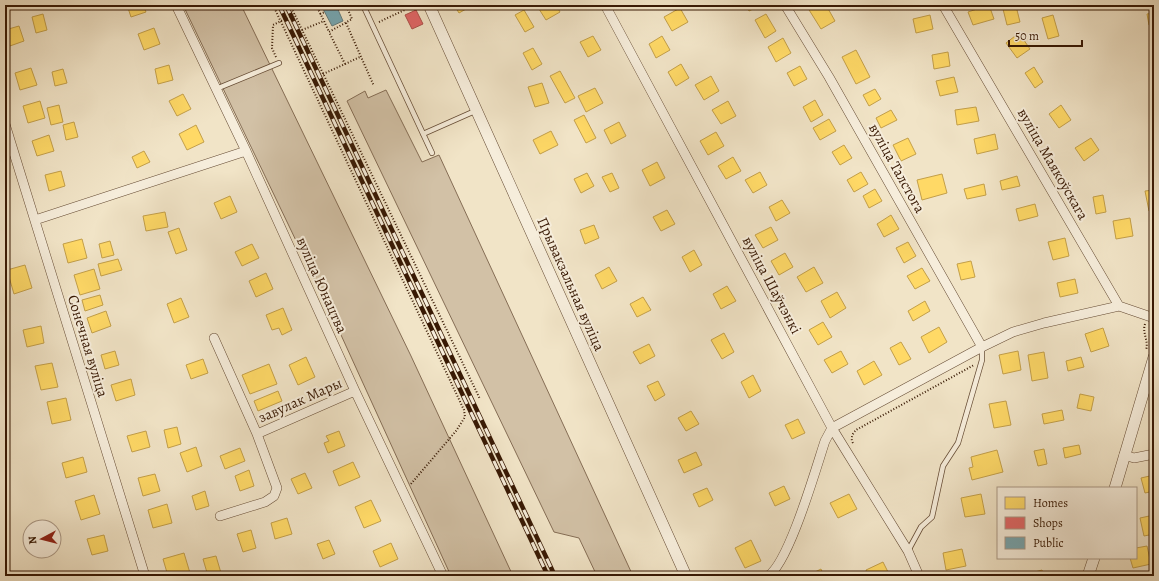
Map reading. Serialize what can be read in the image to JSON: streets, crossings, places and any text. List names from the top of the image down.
{
  "streets": {
    "street": [
      "вуліца Маякоўскага",
      "вуліца Талстога",
      "Прывакзальная вуліца",
      "вуліца Юнацтва",
      "вуліца Шаўчэнкі",
      "Сонечная вуліца",
      "завулак Мары"
    ]
  },
  "crossings": [
    ["вуліца Юнацтва", "завулак Мары"]
  ],
  "legend": ["Homes", "Shops", "Public"],
  "scale_bar": "50 m",
  "north": "left"
}
